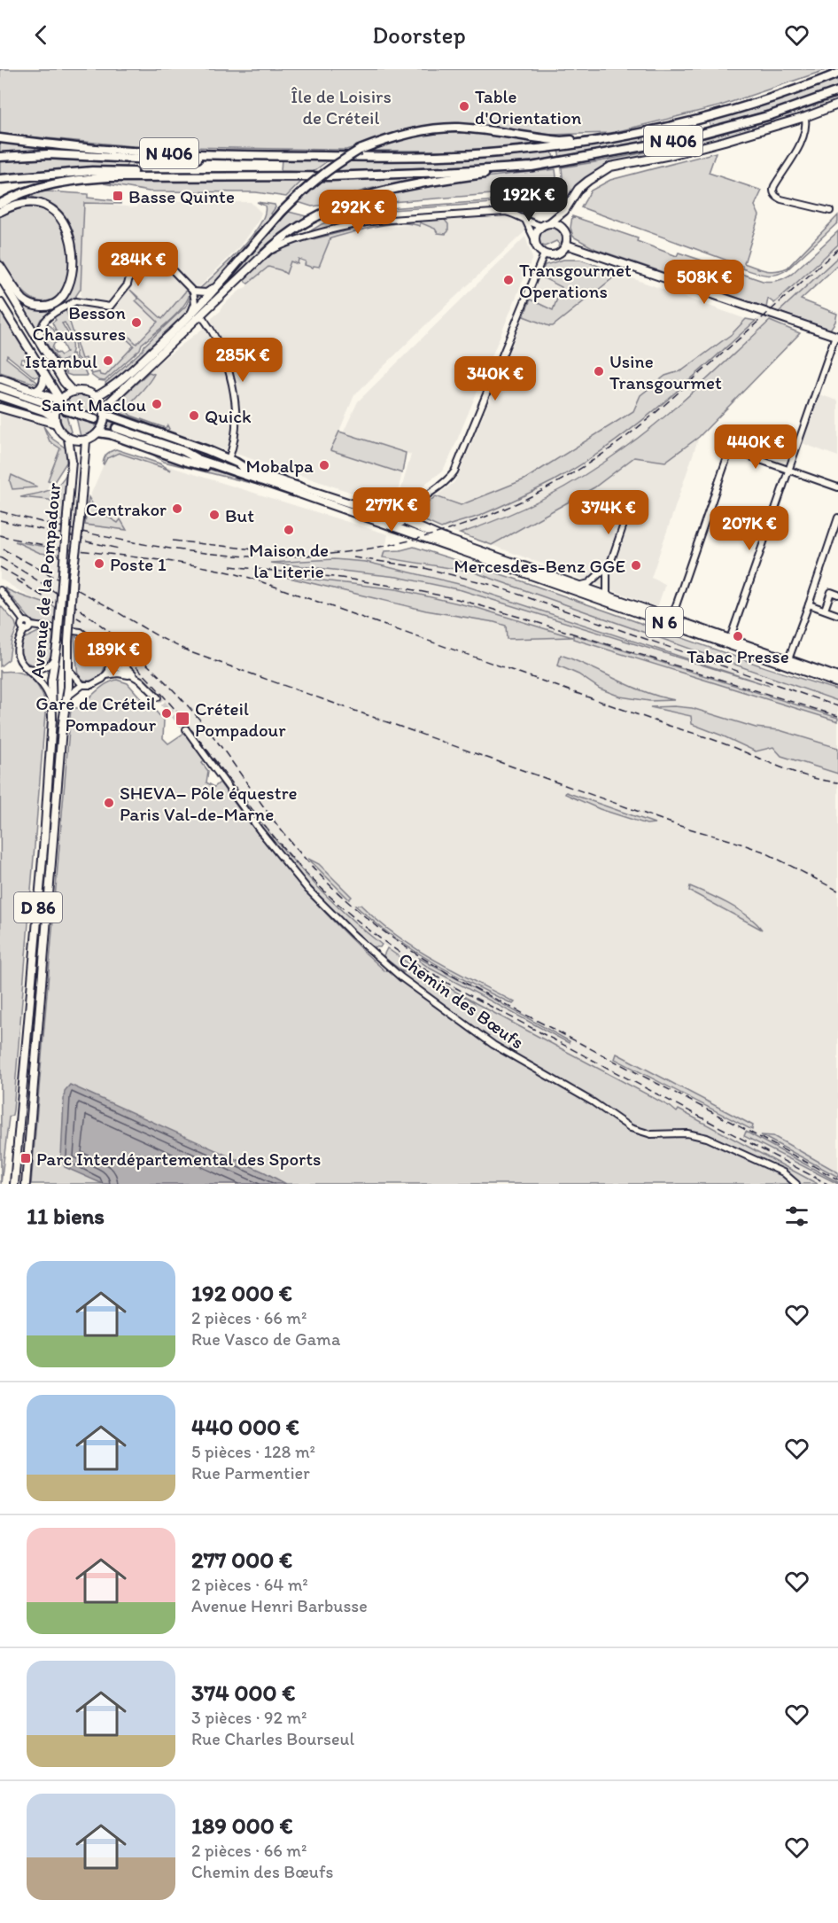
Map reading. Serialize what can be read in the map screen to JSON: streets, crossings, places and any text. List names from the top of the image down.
{
  "streets": {
    "highway": ["N 406", "N 6"],
    "main road": ["Avenue de la Pompadour", "D 86"],
    "street": ["Chemin des Bœufs"]
  },
  "parks": ["Île de Loisirs de Créteil"],
  "places": {
    "other": [
      "Table d'Orientation",
      "Transgourmet Operations",
      "Besson Chaussures",
      "Istambul",
      "Usine Transgourmet",
      "Saint Maclou",
      "Quick",
      "Mobalpa",
      "Centrakor",
      "But",
      "Maison de la Literie",
      "Poste 1",
      "Mercesdes-Benz GGE",
      "Tabac Presse",
      "Gare de Créteil Pompadour",
      "SHEVA– Pôle équestre Paris Val-de-Marne"
    ],
    "transit": ["Basse Quinte", "Créteil Pompadour", "Parc Interdépartemental des Sports"]
  },
  "page": {
    "header": "Doorstep",
    "price": [
      "192K €",
      "292K €",
      "284K €",
      "508K €",
      "285K €",
      "340K €",
      "440K €",
      "277K €",
      "374K €",
      "207K €",
      "189K €"
    ],
    "heading": "11 biens",
    "list": [
      {
        "name": "192 000 €",
        "note": "2 pièces · 66 m² · Rue Vasco de Gama"
      },
      {
        "name": "440 000 €",
        "note": "5 pièces · 128 m² · Rue Parmentier"
      },
      {
        "name": "277 000 €",
        "note": "2 pièces · 64 m² · Avenue Henri Barbusse"
      },
      {
        "name": "374 000 €",
        "note": "3 pièces · 92 m² · Rue Charles Bourseul"
      },
      {
        "name": "189 000 €",
        "note": "2 pièces · 66 m² · Chemin des Bœufs"
      }
    ]
  }
}
